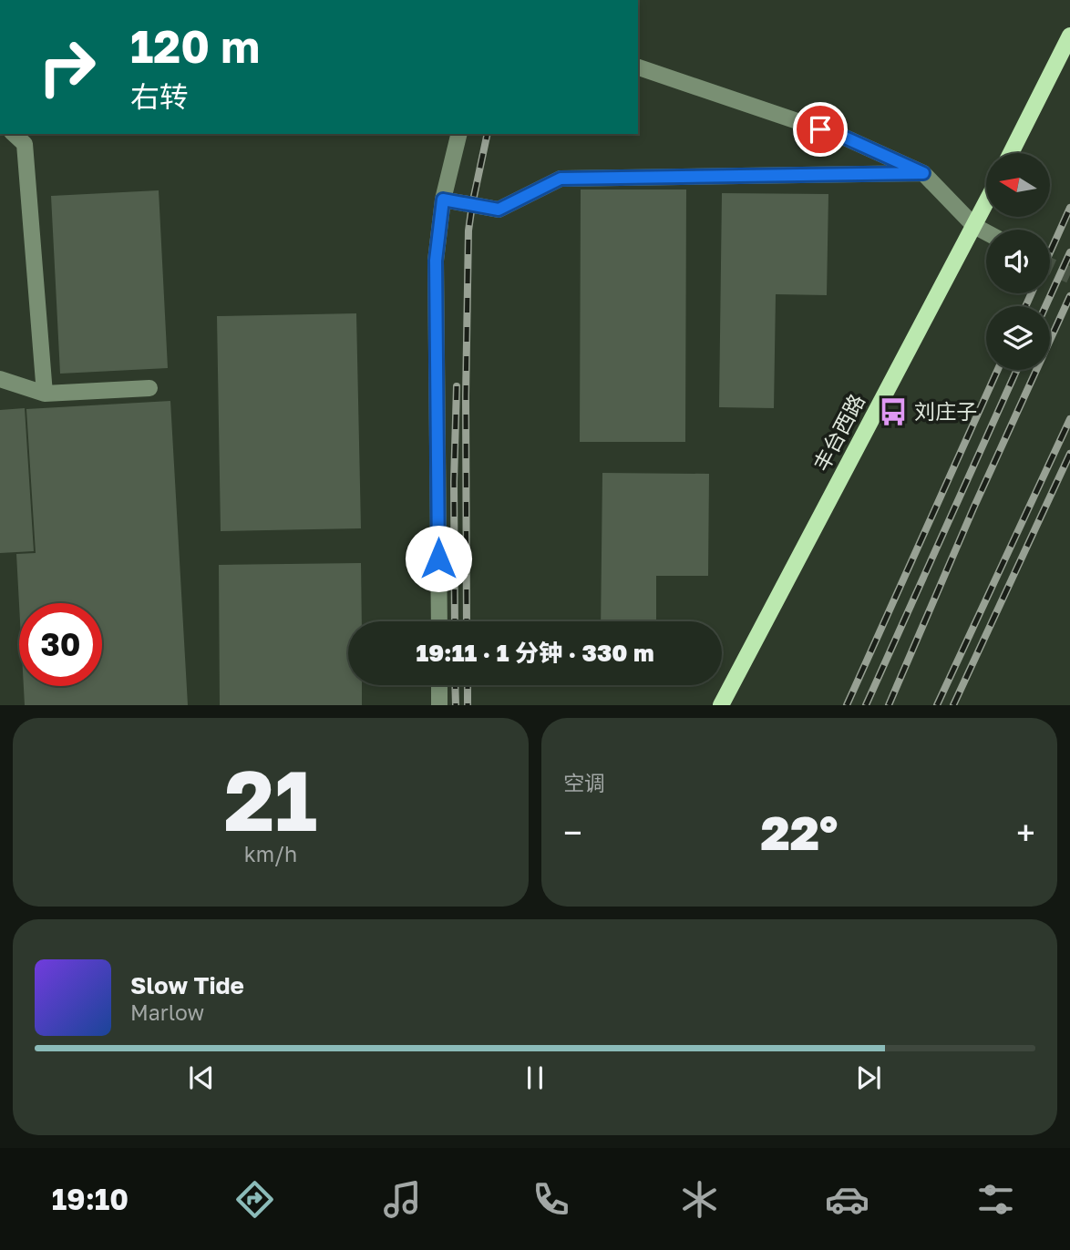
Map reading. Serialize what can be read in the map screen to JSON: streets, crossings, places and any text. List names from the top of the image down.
{
  "streets": {
    "main road": ["丰台西路"]
  },
  "places": {
    "bus stop": ["刘庄子"]
  },
  "north": "left",
  "page": {
    "turn": ["120 m", "右转"],
    "limit": "30",
    "trip": "19:11 · 1 分钟 · 330 m",
    "tile": [
      ["21", "km/h"],
      "空调"
    ],
    "heat": ["−", "22°", "+"],
    "song": ["Slow Tide", "Marlow"],
    "tabs": "19:10"
  }
}
